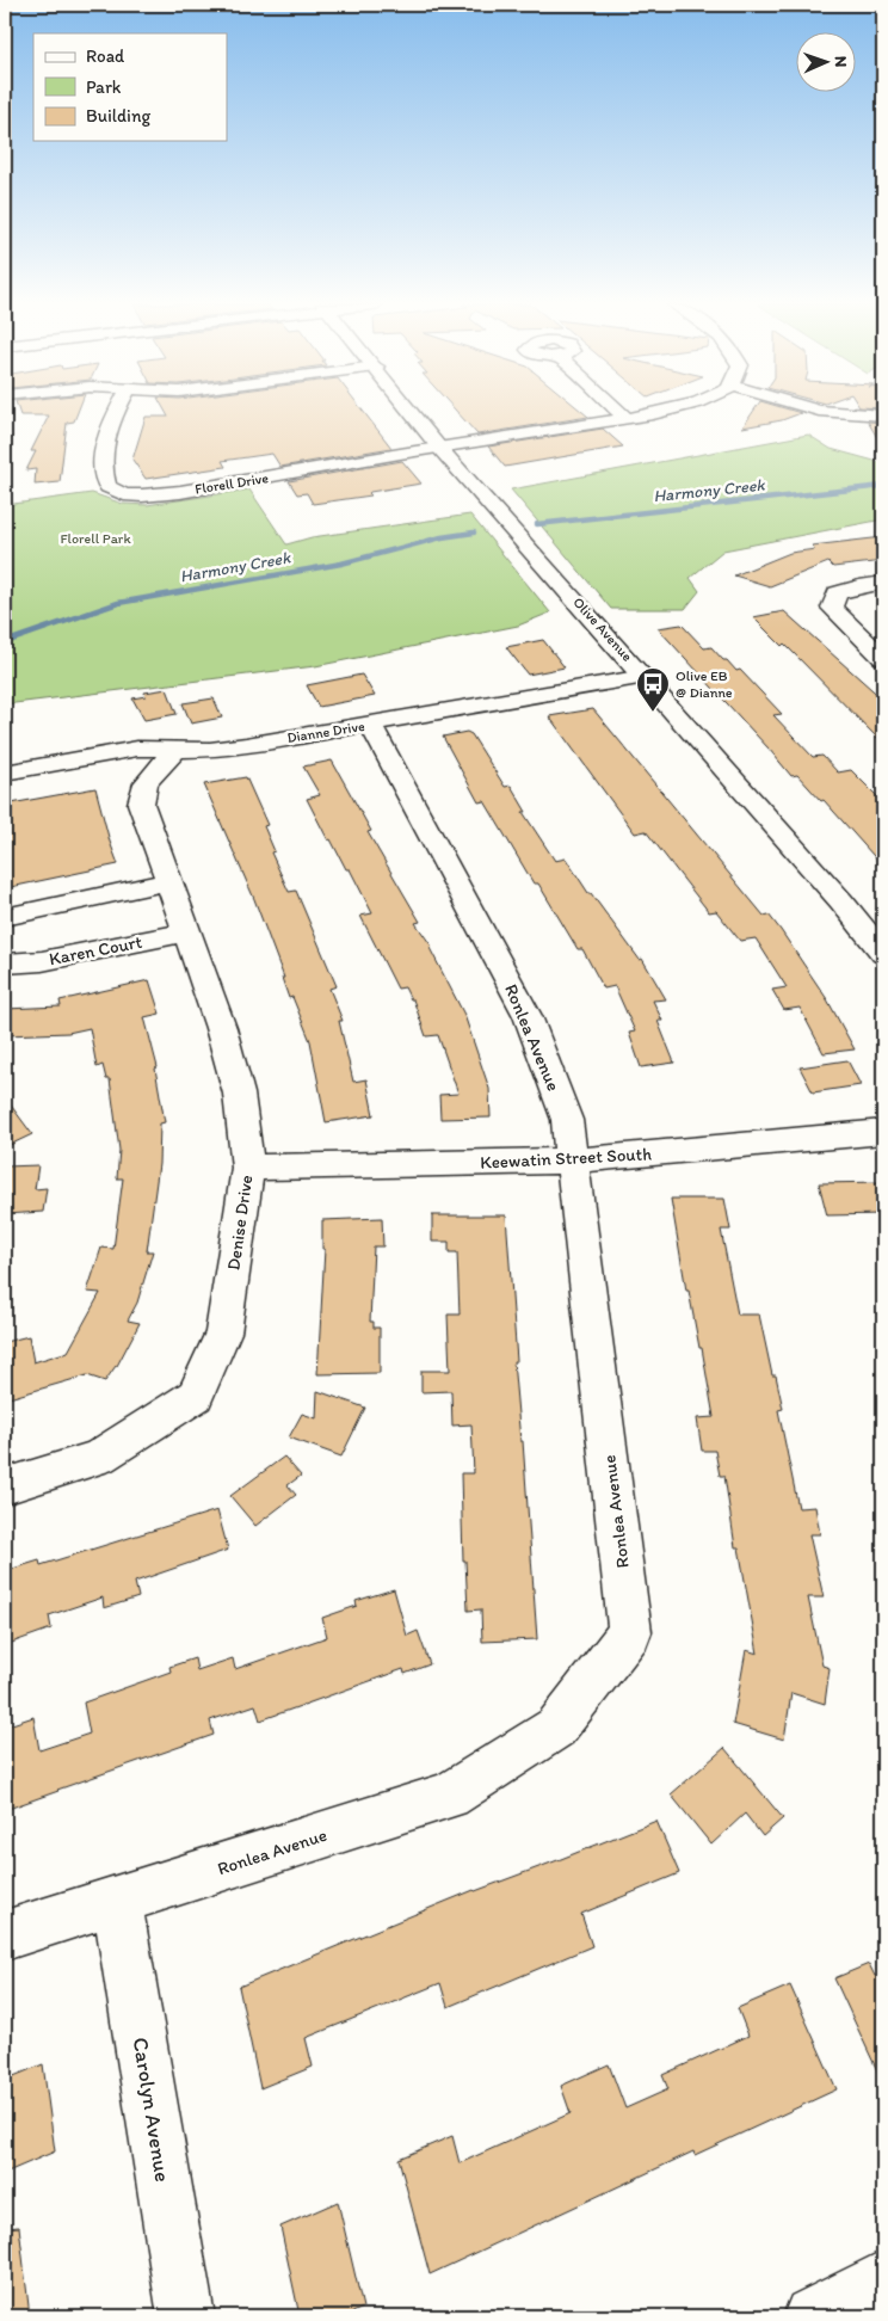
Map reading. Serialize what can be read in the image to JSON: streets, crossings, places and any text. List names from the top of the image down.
{
  "streets": {
    "street": [
      "Florell Drive",
      "Olive Avenue",
      "Dianne Drive",
      "Karen Court",
      "Ronlea Avenue",
      "Keewatin Street South",
      "Denise Drive",
      "Carolyn Avenue"
    ]
  },
  "crossings": [
    ["Florell Drive", "Olive Avenue"],
    ["Olive Avenue", "Dianne Drive"],
    ["Dianne Drive", "Ronlea Avenue"],
    ["Dianne Drive", "Denise Drive"],
    ["Karen Court", "Denise Drive"],
    ["Ronlea Avenue", "Keewatin Street South"],
    ["Ronlea Avenue", "Carolyn Avenue"],
    ["Keewatin Street South", "Denise Drive"]
  ],
  "water": ["Harmony Creek"],
  "parks": ["Florell Park"],
  "places": {
    "bus stop": ["Olive EB @ Dianne"]
  },
  "legend": ["Road", "Park", "Building"],
  "north": "right"
}
